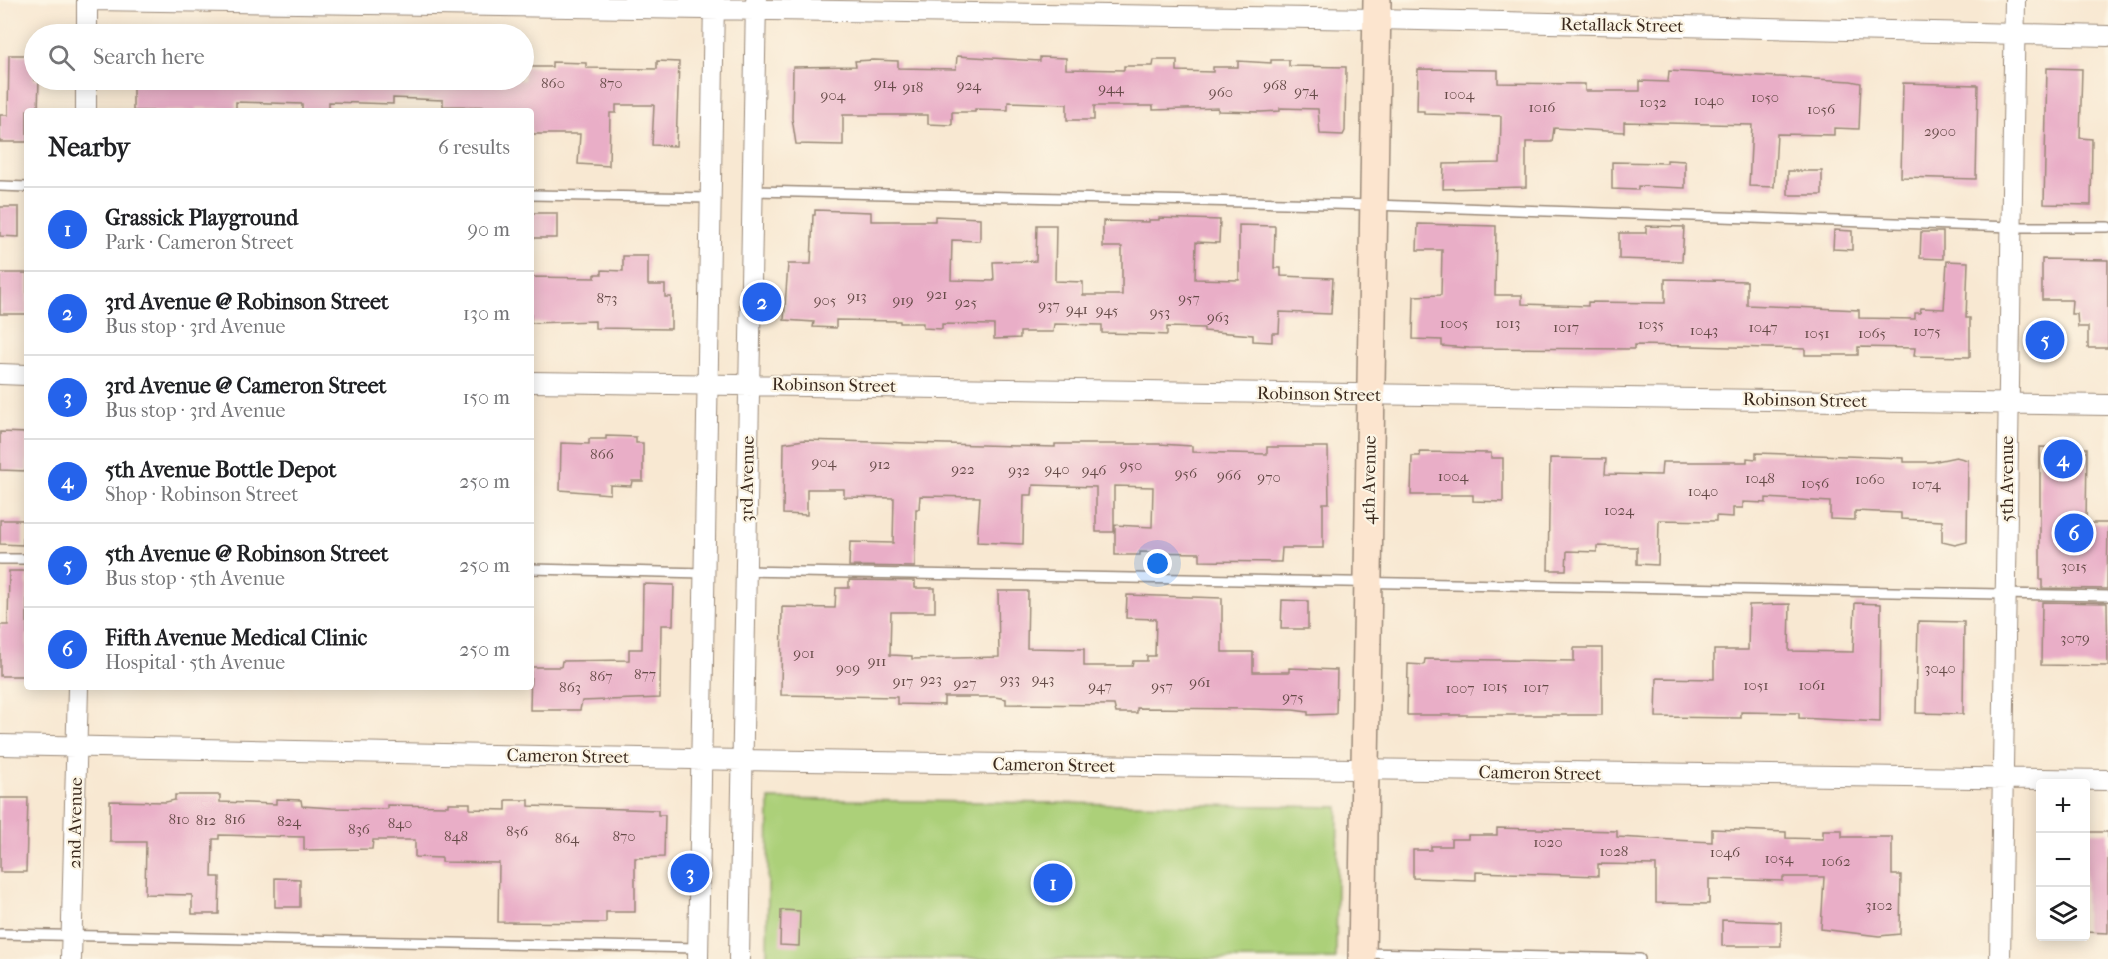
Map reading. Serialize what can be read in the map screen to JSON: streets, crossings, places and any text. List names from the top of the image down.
{
  "streets": {
    "street": [
      "Retallack Street",
      "Robinson Street",
      "3rd Avenue",
      "5th Avenue",
      "4th Avenue",
      "Cameron Street",
      "2nd Avenue"
    ]
  },
  "crossings": [
    ["Retallack Street", "3rd Avenue"],
    ["Retallack Street", "5th Avenue"],
    ["Retallack Street", "4th Avenue"],
    ["Robinson Street", "3rd Avenue"],
    ["Robinson Street", "5th Avenue"],
    ["Robinson Street", "4th Avenue"],
    ["3rd Avenue", "Cameron Street"],
    ["5th Avenue", "Cameron Street"],
    ["4th Avenue", "Cameron Street"],
    ["Cameron Street", "2nd Avenue"]
  ],
  "house_numbers": [
    "860",
    "870",
    "914",
    "924",
    "968",
    "918",
    "944",
    "974",
    "960",
    "1004",
    "904",
    "1050",
    "1040",
    "1032",
    "1016",
    "1056",
    "2900",
    "921",
    "913",
    "873",
    "957",
    "905",
    "919",
    "925",
    "937",
    "941",
    "945",
    "953",
    "963",
    "1005",
    "1013",
    "1035",
    "1017",
    "1047",
    "1043",
    "1075",
    "1051",
    "1065",
    "866",
    "904",
    "912",
    "950",
    "922",
    "940",
    "932",
    "946",
    "956",
    "966",
    "1004",
    "970",
    "1048",
    "1060",
    "1056",
    "1074",
    "1040",
    "1024",
    "3015",
    "3079",
    "901",
    "911",
    "909",
    "3040",
    "877",
    "867",
    "923",
    "933",
    "943",
    "917",
    "961",
    "927",
    "1051",
    "1061",
    "947",
    "957",
    "1015",
    "863",
    "1017",
    "1007",
    "975",
    "810",
    "816",
    "812",
    "824",
    "840",
    "836",
    "856",
    "848",
    "870",
    "864",
    "1020",
    "1028",
    "1046",
    "1054",
    "1062",
    "3102"
  ],
  "page": {
    "search": "Search here",
    "heading": ["Nearby", "6 results"],
    "list": [
      {
        "mark": "1",
        "name": "Grassick Playground",
        "note": "Park · Cameron Street",
        "value": "90 m"
      },
      {
        "mark": "2",
        "name": "3rd Avenue @ Robinson Street",
        "note": "Bus stop · 3rd Avenue",
        "value": "130 m"
      },
      {
        "mark": "3",
        "name": "3rd Avenue @ Cameron Street",
        "note": "Bus stop · 3rd Avenue",
        "value": "150 m"
      },
      {
        "mark": "4",
        "name": "5th Avenue Bottle Depot",
        "note": "Shop · Robinson Street",
        "value": "250 m"
      },
      {
        "mark": "5",
        "name": "5th Avenue @ Robinson Street",
        "note": "Bus stop · 5th Avenue",
        "value": "250 m"
      },
      {
        "mark": "6",
        "name": "Fifth Avenue Medical Clinic",
        "note": "Hospital · 5th Avenue",
        "value": "250 m"
      }
    ],
    "pins": [
      "2",
      "5",
      "4",
      "6",
      "3",
      "1"
    ],
    "map_buttons": ["+", "−"]
  }
}
